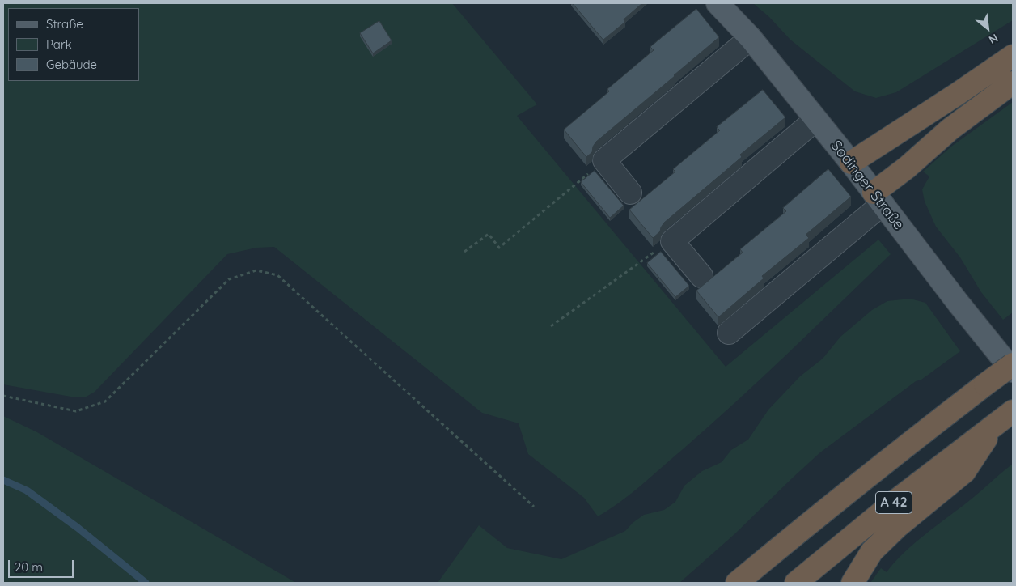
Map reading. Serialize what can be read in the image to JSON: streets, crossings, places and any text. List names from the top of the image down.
{
  "streets": {
    "highway": ["A 42"],
    "main road": ["Sodinger Straße"]
  },
  "legend": ["Straße", "Park", "Gebäude"],
  "scale_bar": "20 m",
  "north": "bottom right"
}
